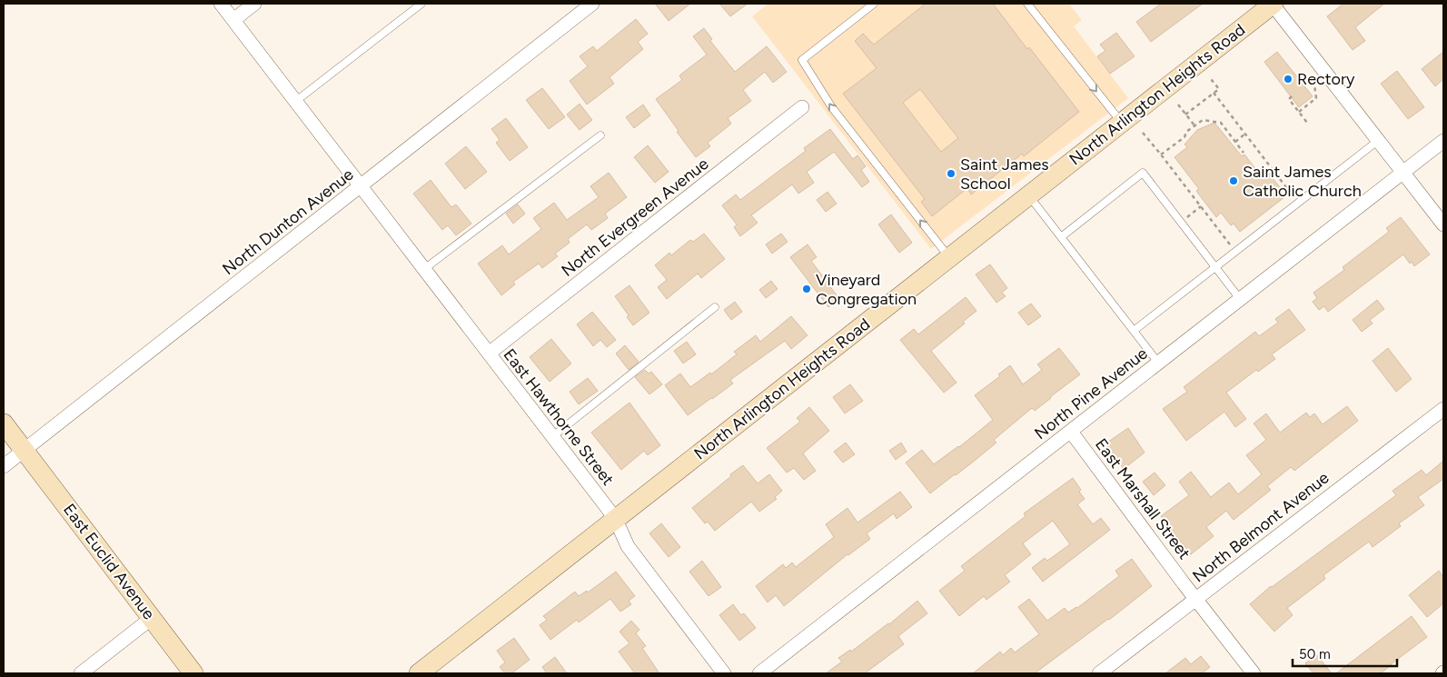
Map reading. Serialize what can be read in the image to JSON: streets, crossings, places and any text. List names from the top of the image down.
{
  "streets": {
    "main road": ["North Arlington Heights Road", "East Euclid Avenue"],
    "street": [
      "North Evergreen Avenue",
      "North Dunton Avenue",
      "North Pine Avenue",
      "East Hawthorne Street",
      "East Marshall Street",
      "North Belmont Avenue"
    ]
  },
  "crossings": [
    ["North Arlington Heights Road", "East Hawthorne Street"],
    ["North Evergreen Avenue", "East Hawthorne Street"],
    ["North Dunton Avenue", "East Hawthorne Street"],
    ["North Dunton Avenue", "East Euclid Avenue"],
    ["North Pine Avenue", "East Marshall Street"],
    ["East Marshall Street", "North Belmont Avenue"]
  ],
  "places": [
    "Rectory",
    "Saint James School",
    "Saint James Catholic Church",
    "Vineyard Congregation"
  ],
  "scale_bar": "50 m"
}
